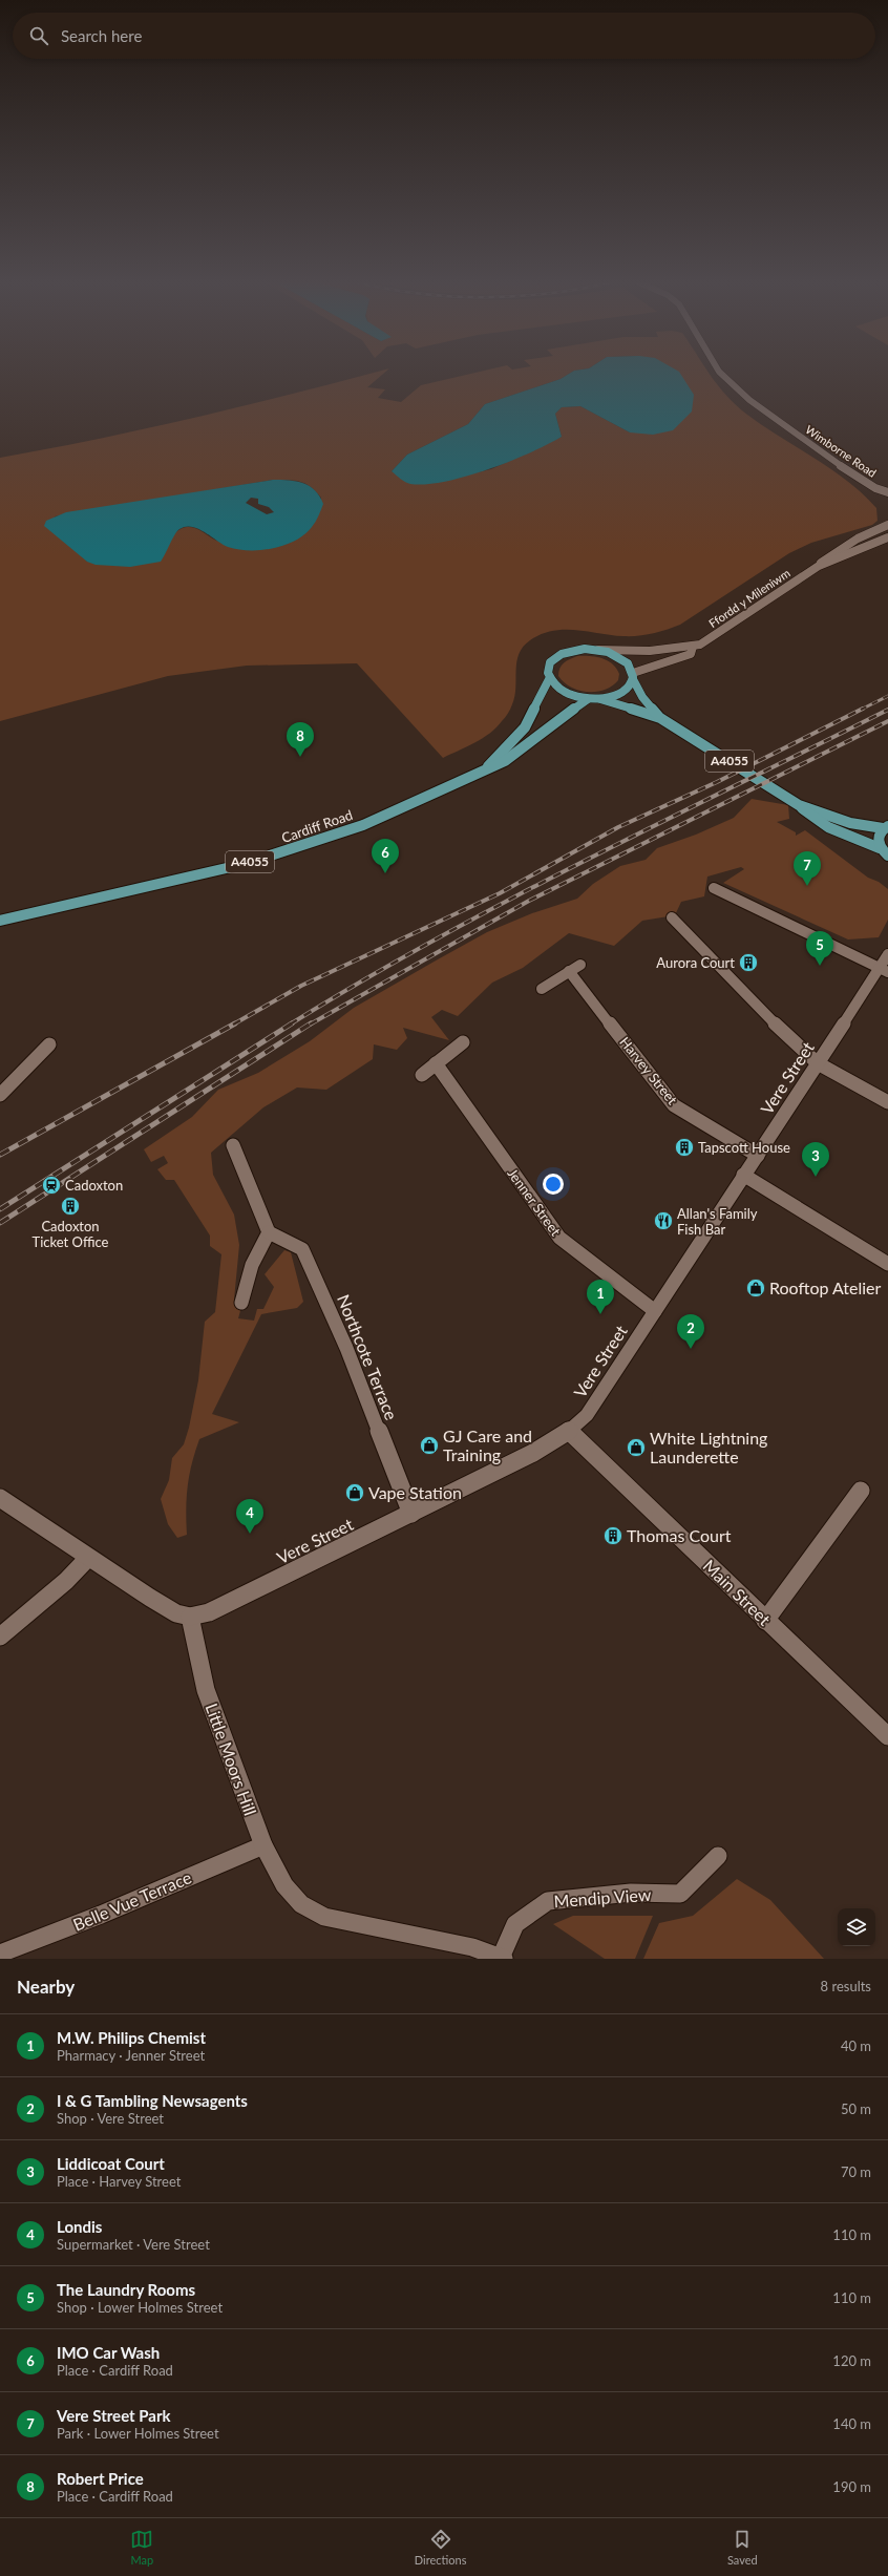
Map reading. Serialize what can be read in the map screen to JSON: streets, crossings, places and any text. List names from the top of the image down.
{
  "streets": {
    "main road": ["A4055", "Cardiff Road"],
    "street": [
      "Wimborne Road",
      "Ffordd y Mileniwm",
      "Harvey Street",
      "Vere Street",
      "Jenner Street",
      "Northcote Terrace",
      "Main Street",
      "Little Moors Hill",
      "Mendip View",
      "Belle Vue Terrace"
    ]
  },
  "crossings": [
    ["Ffordd y Mileniwm", "A4055"],
    ["Ffordd y Mileniwm", "Cardiff Road"],
    ["A4055", "Cardiff Road"],
    ["Harvey Street", "Vere Street"],
    ["Vere Street", "Jenner Street"],
    ["Vere Street", "Northcote Terrace"],
    ["Vere Street", "Main Street"],
    ["Vere Street", "Little Moors Hill"],
    ["Little Moors Hill", "Mendip View"],
    ["Little Moors Hill", "Belle Vue Terrace"]
  ],
  "places": {
    "building": [
      "Aurora Court",
      "Tapscott House",
      "Cadoxton Ticket Office",
      "Thomas Court"
    ],
    "station": ["Cadoxton"],
    "restaurant": ["Allan's Family Fish Bar"],
    "shop": [
      "Rooftop Atelier",
      "GJ Care and Training",
      "White Lightning Launderette",
      "Vape Station"
    ]
  },
  "page": {
    "search": "Search here",
    "pins": [
      "8",
      "6",
      "7",
      "5",
      "3",
      "1",
      "2",
      "4"
    ],
    "heading": ["Nearby", "8 results"],
    "list": [
      {
        "mark": "1",
        "name": "M.W. Philips Chemist",
        "note": "Pharmacy · Jenner Street",
        "value": "40 m"
      },
      {
        "mark": "2",
        "name": "I & G Tambling Newsagents",
        "note": "Shop · Vere Street",
        "value": "50 m"
      },
      {
        "mark": "3",
        "name": "Liddicoat Court",
        "note": "Place · Harvey Street",
        "value": "70 m"
      },
      {
        "mark": "4",
        "name": "Londis",
        "note": "Supermarket · Vere Street",
        "value": "110 m"
      },
      {
        "mark": "5",
        "name": "The Laundry Rooms",
        "note": "Shop · Lower Holmes Street",
        "value": "110 m"
      },
      {
        "mark": "6",
        "name": "IMO Car Wash",
        "note": "Place · Cardiff Road",
        "value": "120 m"
      },
      {
        "mark": "7",
        "name": "Vere Street Park",
        "note": "Park · Lower Holmes Street",
        "value": "140 m"
      },
      {
        "mark": "8",
        "name": "Robert Price",
        "note": "Place · Cardiff Road",
        "value": "190 m"
      }
    ],
    "nav": ["Map", "Directions", "Saved"]
  }
}
